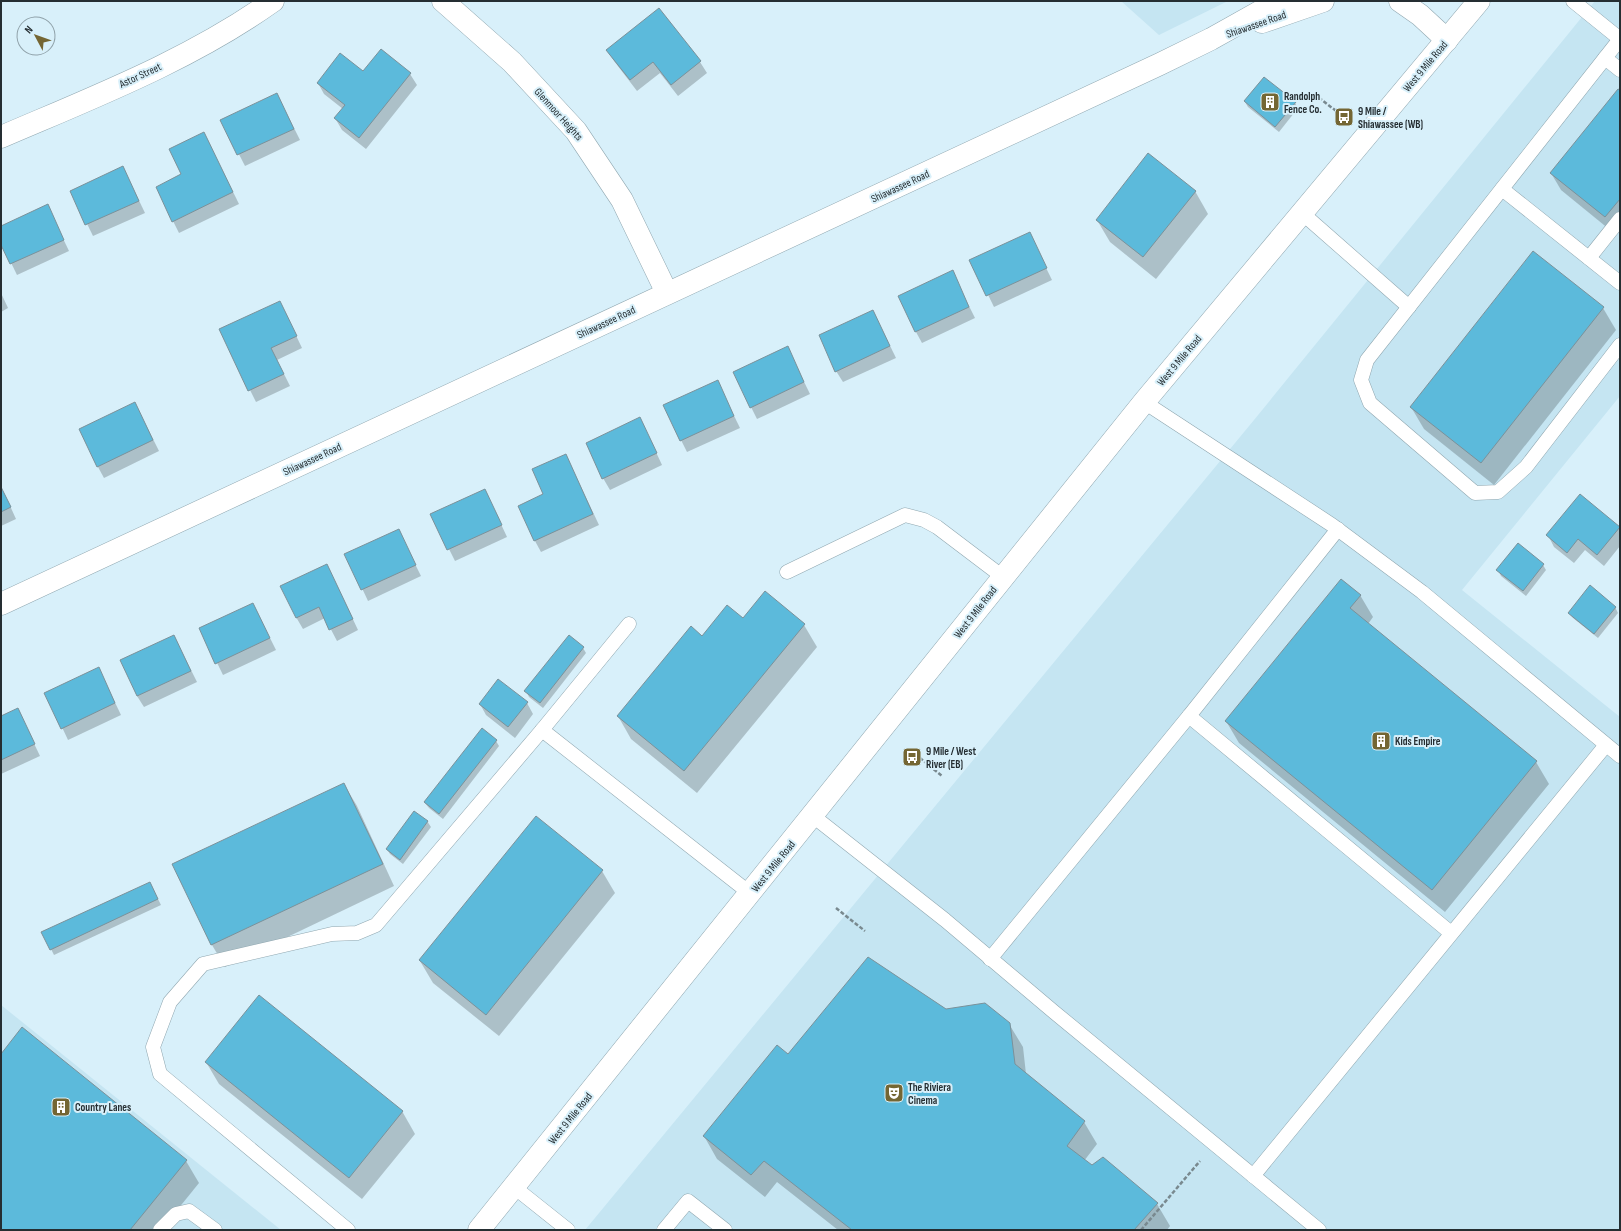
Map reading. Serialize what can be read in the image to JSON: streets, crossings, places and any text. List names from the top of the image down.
{
  "streets": {
    "street": [
      "Shiawassee Road",
      "West 9 Mile Road",
      "Astor Street",
      "Glenmoor Heights"
    ]
  },
  "crossings": [
    ["Shiawassee Road", "Glenmoor Heights"]
  ],
  "places": {
    "building": ["Randolph Fence Co.", "Kids Empire", "Country Lanes"],
    "bus stop": ["9 Mile / Shiawassee (WB)", "9 Mile / West River (EB)"],
    "theatre": ["The Riviera Cinema"]
  },
  "north": "top left"
}
